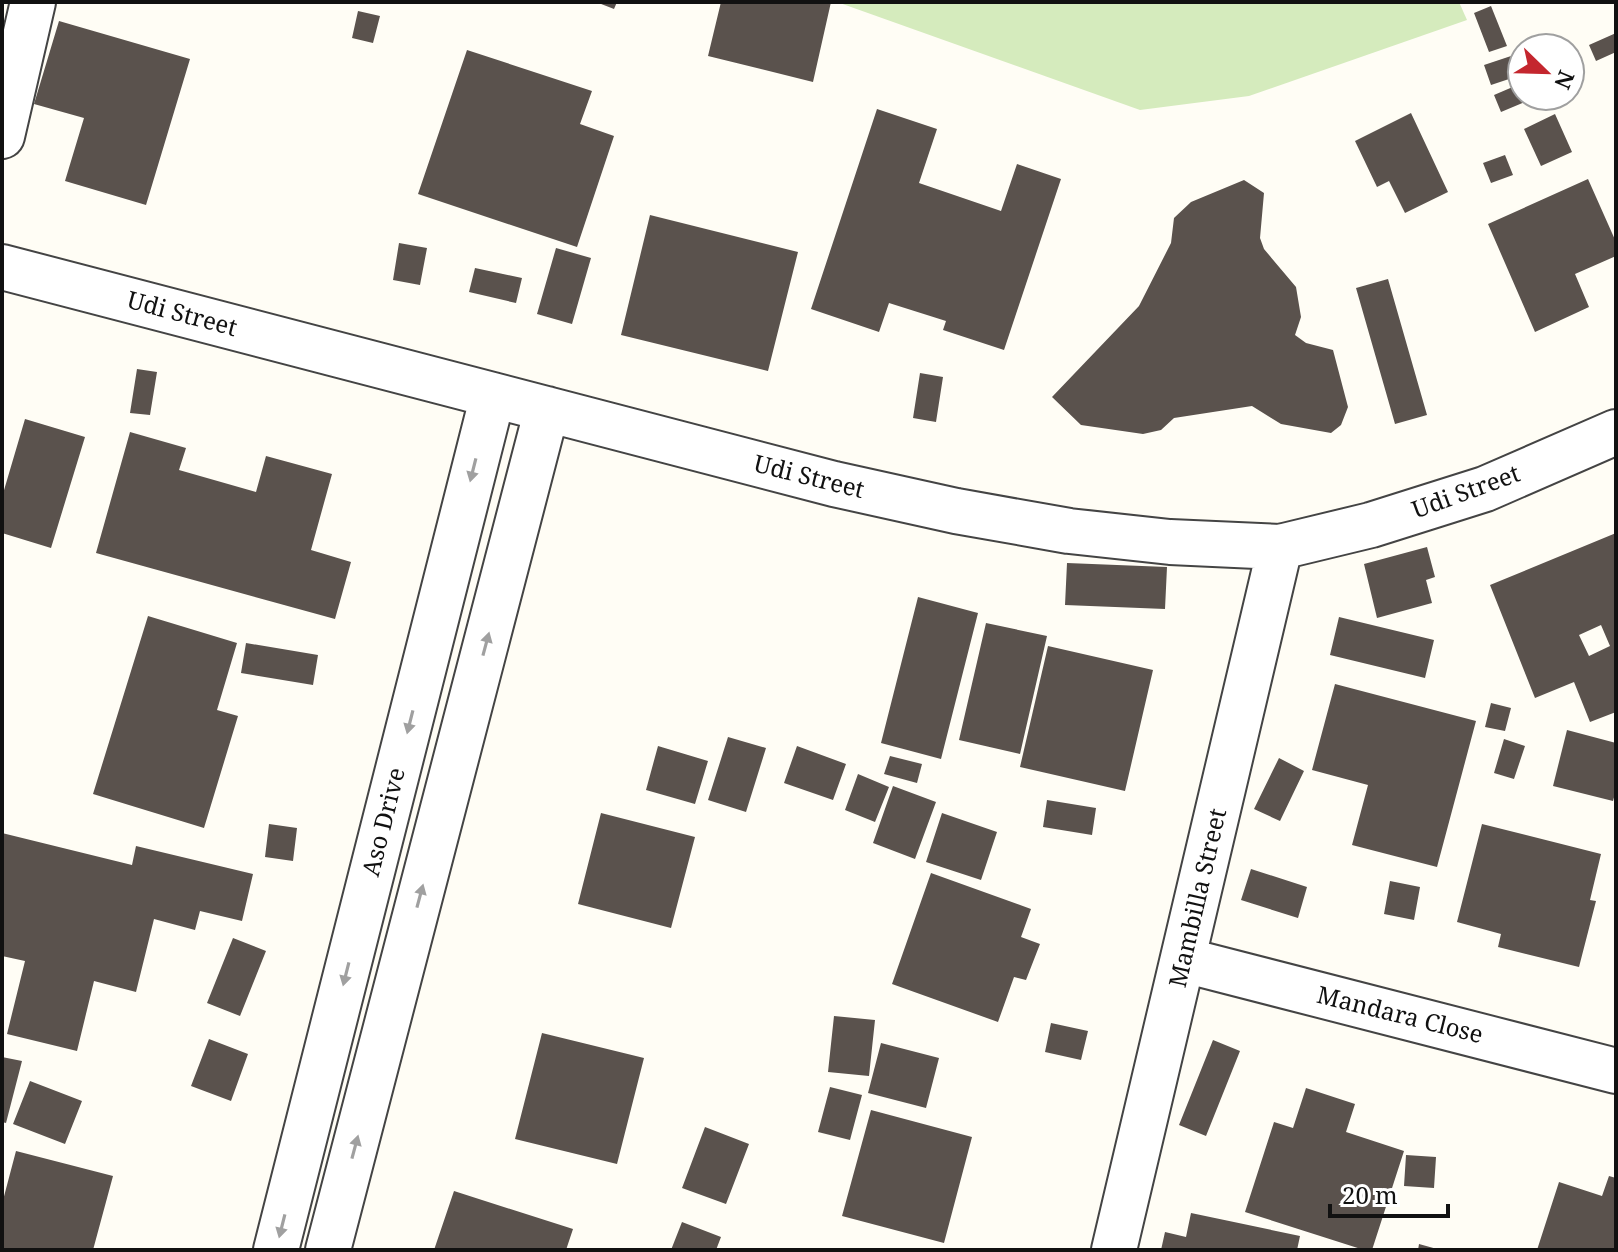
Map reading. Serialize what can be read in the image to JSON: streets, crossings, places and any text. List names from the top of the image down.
{
  "streets": {
    "street": [
      "Udi Street",
      "Aso Drive",
      "Mambilla Street",
      "Mandara Close"
    ]
  },
  "crossings": [
    ["Udi Street", "Aso Drive"],
    ["Udi Street", "Mambilla Street"],
    ["Mambilla Street", "Mandara Close"]
  ],
  "scale_bar": "20 m",
  "north": "bottom right"
}
